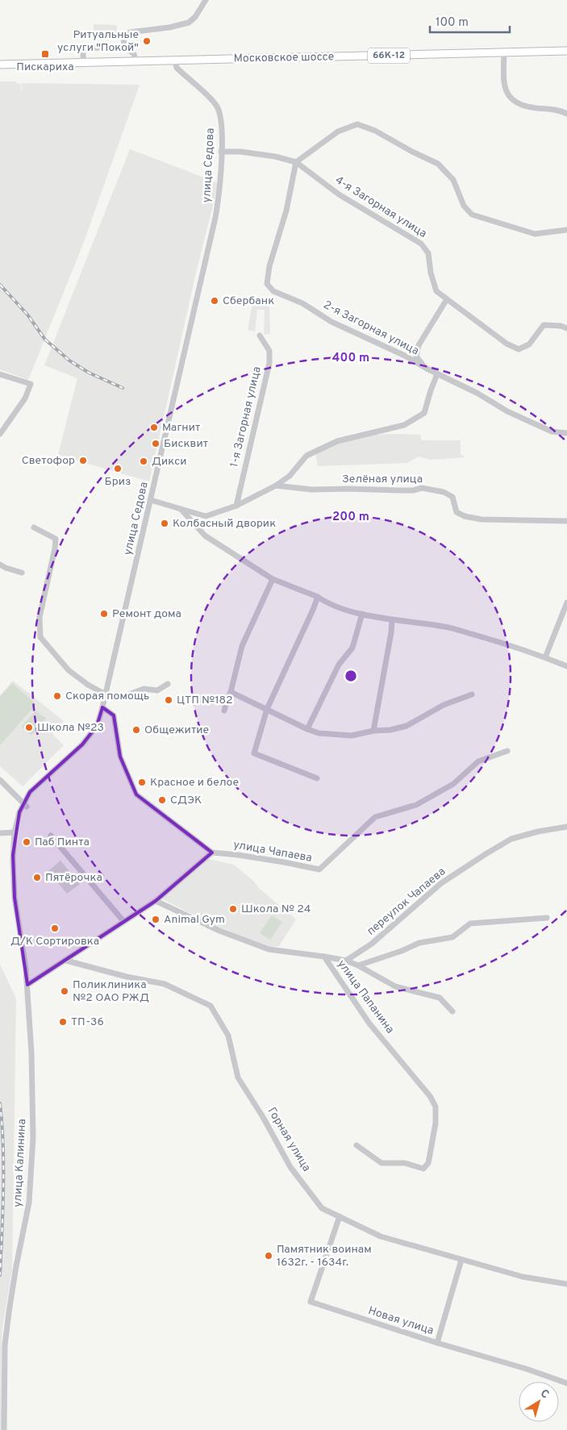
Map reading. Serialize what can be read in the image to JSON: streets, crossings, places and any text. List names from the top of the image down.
{
  "streets": {
    "main road": ["66К-12", "Московское шоссе"],
    "street": [
      "улица Седова",
      "4-я Загорная улица",
      "2-я Загорная улица",
      "1-я Загорная улица",
      "Зелёная улица",
      "улица Чапаева",
      "переулок Чапаева",
      "улица Папанина",
      "Горная улица",
      "улица Калинина",
      "Новая улица"
    ]
  },
  "crossings": [
    ["Московское шоссе", "улица Седова"],
    ["улица Седова", "4-я Загорная улица"],
    ["улица Седова", "улица Калинина"],
    ["4-я Загорная улица", "2-я Загорная улица"],
    ["Горная улица", "Новая улица"]
  ],
  "places": {
    "other": [
      "Ритуальные услуги \"Покой\"",
      "Сбербанк",
      "Магнит",
      "Бисквит",
      "Светофор",
      "Дикси",
      "Бриз",
      "Колбасный дворик",
      "Ремонт дома",
      "Скорая помощь",
      "ЦТП №182",
      "Школа №23",
      "Общежитие",
      "Красное и белое",
      "СДЭК",
      "Паб Пинта",
      "Пятёрочка",
      "Школа № 24",
      "Animal Gym",
      "Д/К Сортировка",
      "Поликлиника №2 ОАО РЖД",
      "ТП-36",
      "Памятник воинам 1632г. - 1634г."
    ],
    "transit": ["Пискариха"]
  },
  "scale_bar": "100 m",
  "north": "top right",
  "rings": ["400 m", "200 m"]
}
